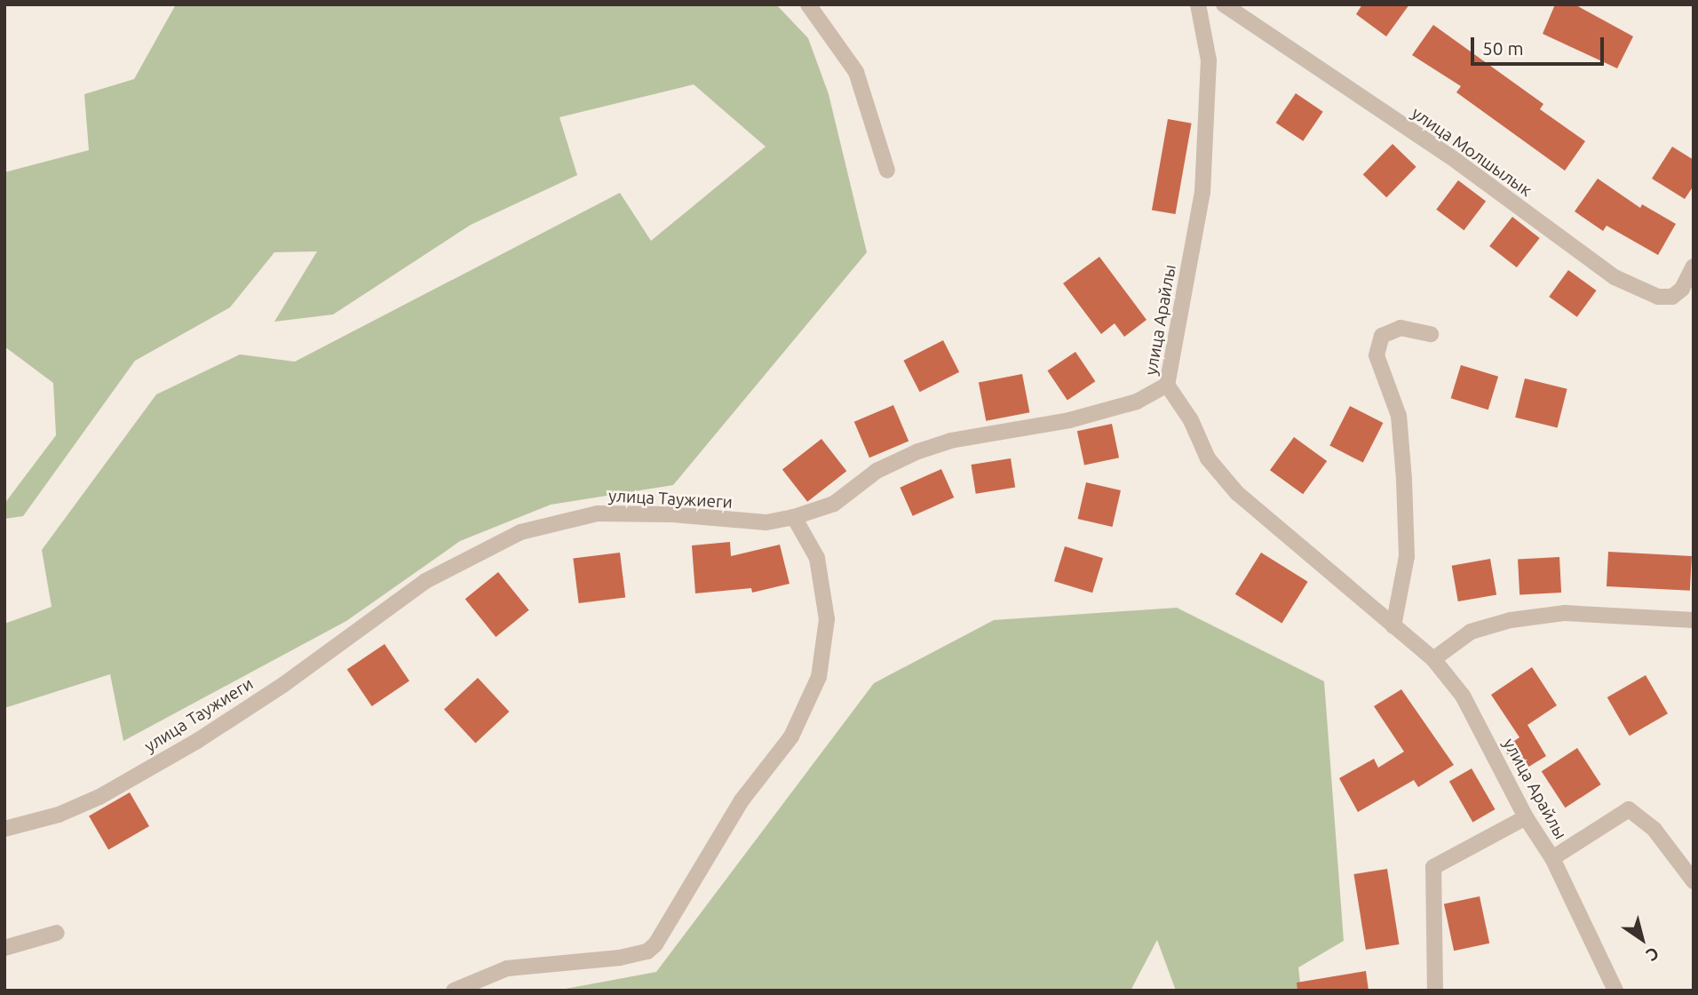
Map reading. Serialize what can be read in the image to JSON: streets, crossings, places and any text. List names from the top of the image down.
{
  "streets": {
    "street": ["улица Молшылык", "улица Арайлы", "улица Таужиеги"]
  },
  "crossings": [
    ["улица Арайлы", "улица Таужиеги"]
  ],
  "scale_bar": "50 m",
  "north": "bottom right"
}
